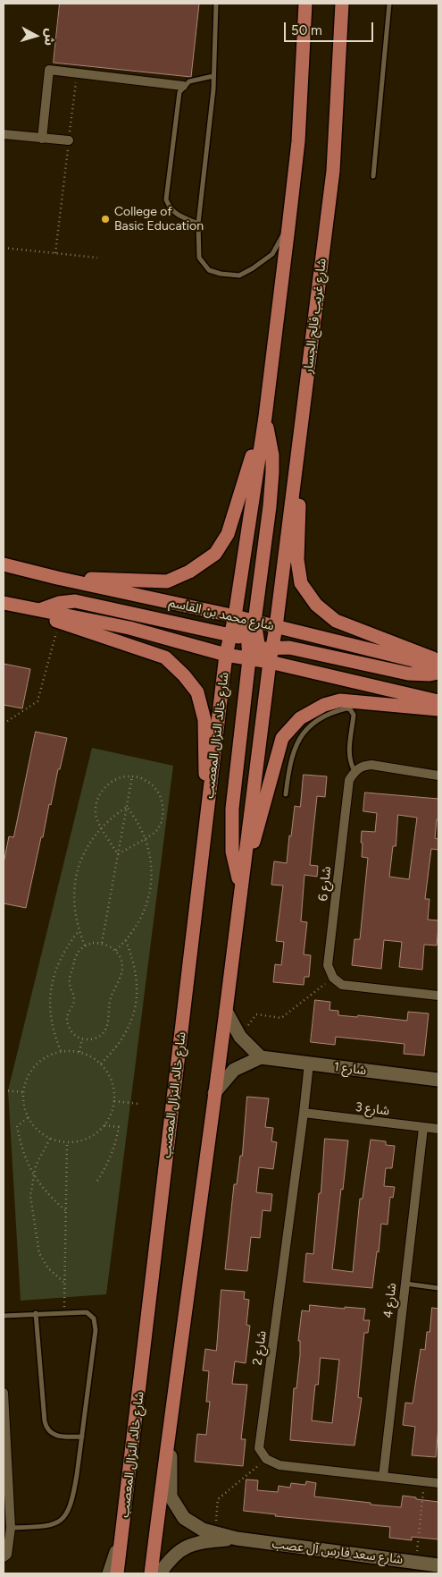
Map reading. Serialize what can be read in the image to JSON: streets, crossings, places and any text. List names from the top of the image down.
{
  "streets": {
    "main road": ["شارع غريب فالح الجسار", "شارع محمد بن القاسم", "شارع خالد النزال المعصب"],
    "street": [
      "شارع 6",
      "شارع 1",
      "شارع 3",
      "شارع 4",
      "شارع 2",
      "شارع سعد فارس آل عصب"
    ]
  },
  "crossings": [
    ["شارع غريب فالح الجسار", "شارع محمد بن القاسم"],
    ["شارع محمد بن القاسم", "شارع خالد النزال المعصب"],
    ["شارع 1", "شارع 2"],
    ["شارع 3", "شارع 4"],
    ["شارع 3", "شارع 2"]
  ],
  "places": ["College of Basic Education"],
  "scale_bar": "50 m",
  "north": "right"
}
